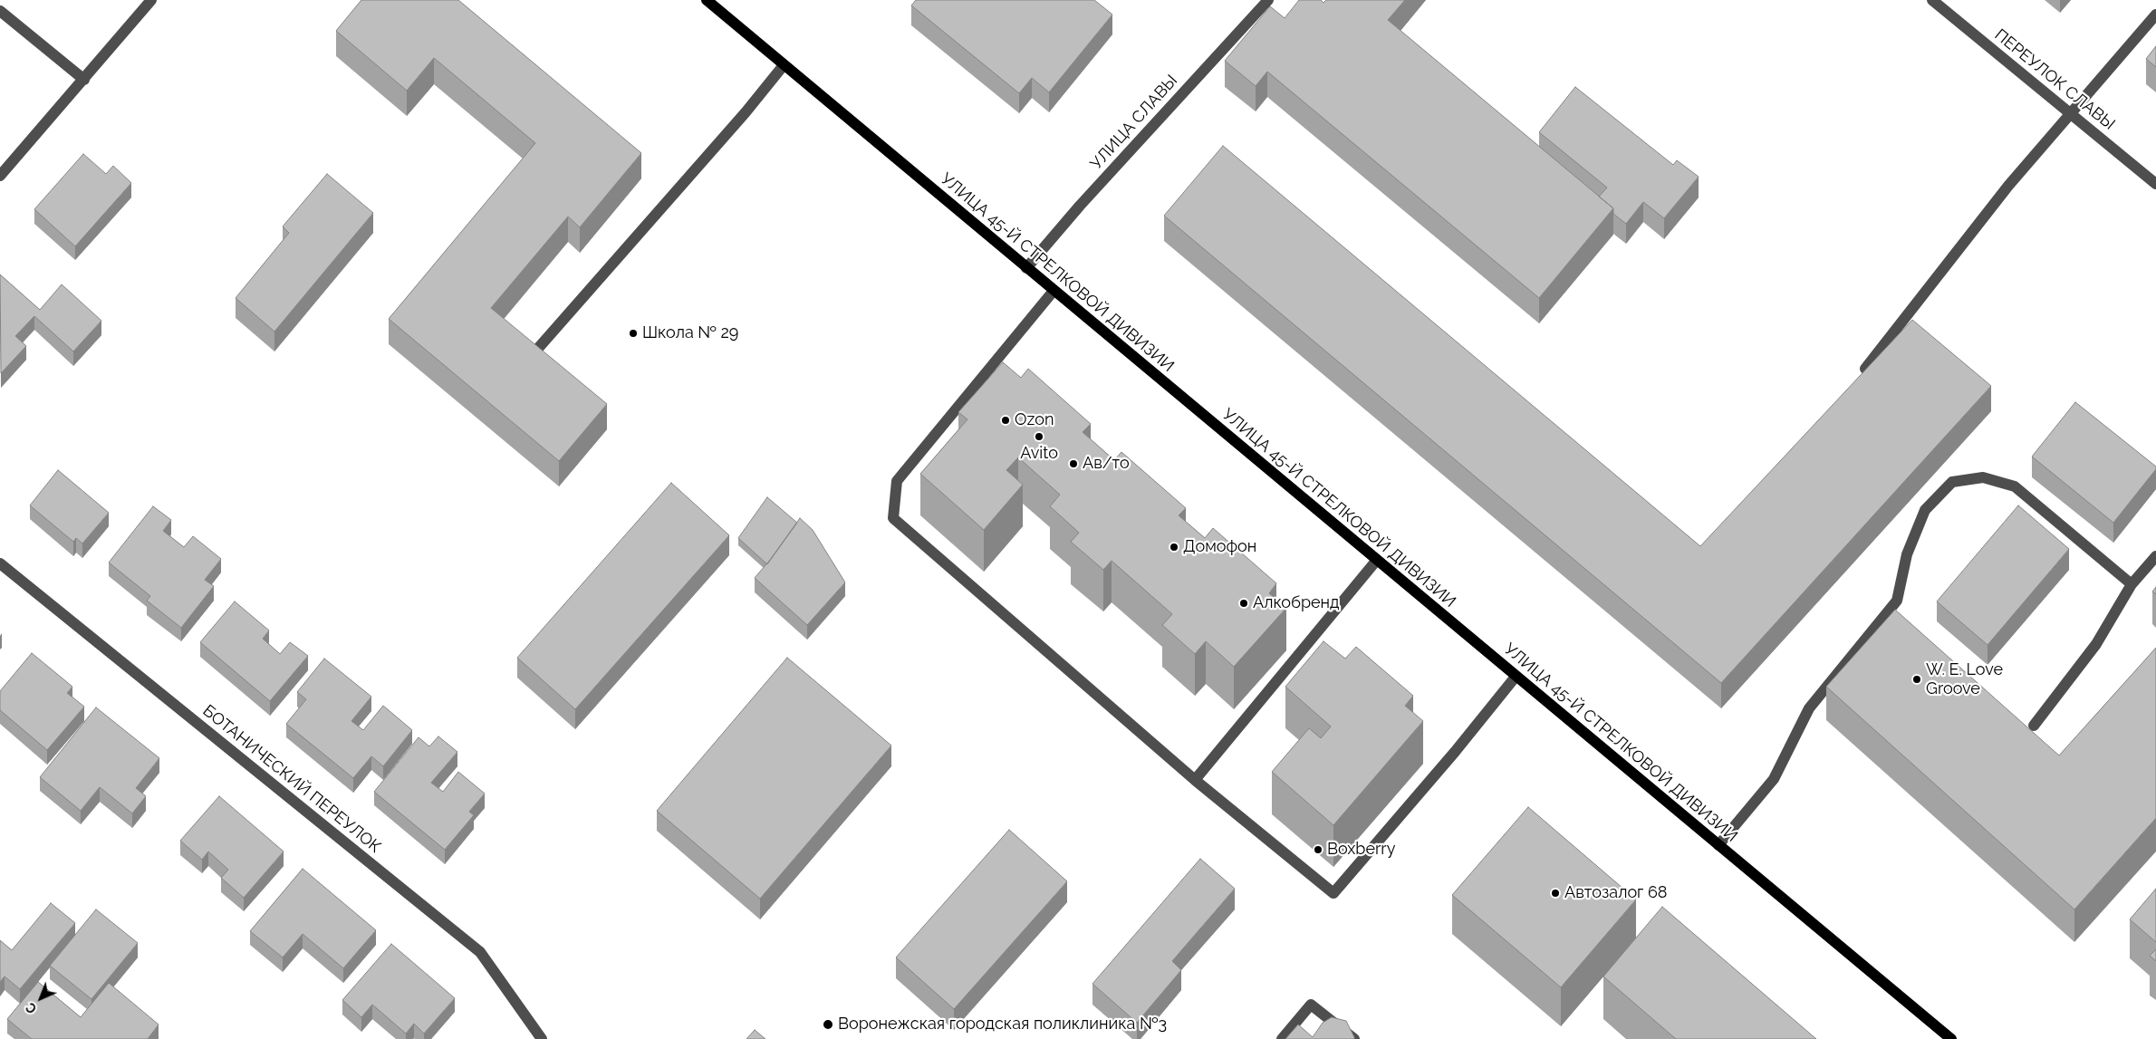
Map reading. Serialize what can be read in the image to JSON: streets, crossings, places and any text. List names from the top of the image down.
{
  "streets": {
    "main road": ["УЛИЦА 45-Й СТРЕЛКОВОЙ ДИВИЗИИ"],
    "street": ["ПЕРЕУЛОК СЛАВЫ", "УЛИЦА СЛАВЫ", "БОТАНИЧЕСКИЙ ПЕРЕУЛОК"]
  },
  "crossings": [
    ["УЛИЦА СЛАВЫ", "УЛИЦА 45-Й СТРЕЛКОВОЙ ДИВИЗИИ"]
  ],
  "places": [
    "Школа № 29",
    "Ozon",
    "Avito",
    "Ав/то",
    "Домофон",
    "Алкобренд",
    "W. E. Love Groove",
    "Boxberry",
    "Автозалог 68",
    "Воронежская городская поликлиника №3"
  ],
  "north": "bottom left"
}
